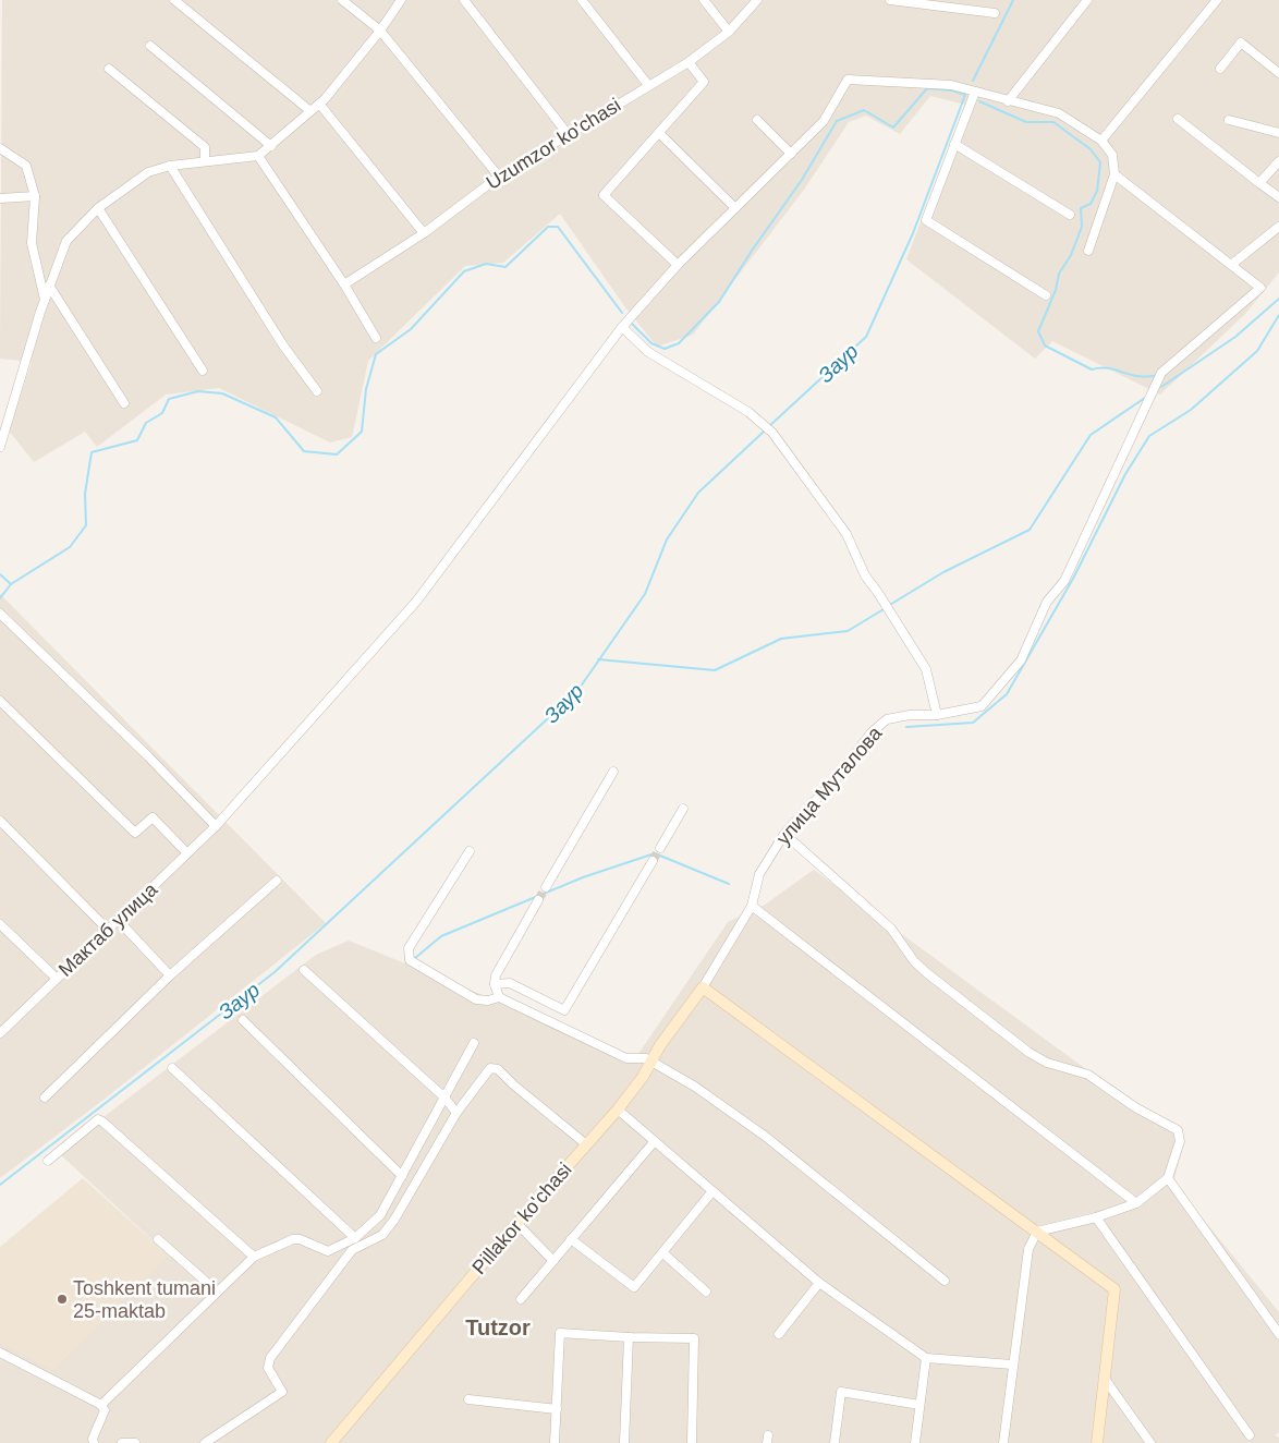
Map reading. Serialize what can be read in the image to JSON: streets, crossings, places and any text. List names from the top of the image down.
{
  "streets": {
    "street": [
      "Uzumzor ko'chasi",
      "улица Муталова",
      "Мактаб улица",
      "Pillakor ko'chasi"
    ]
  },
  "crossings": [
    ["улица Муталова", "Pillakor ko'chasi"]
  ],
  "districts": ["Tutzor"],
  "water": ["Заур"],
  "places": ["Toshkent tumani 25-maktab"]
}
